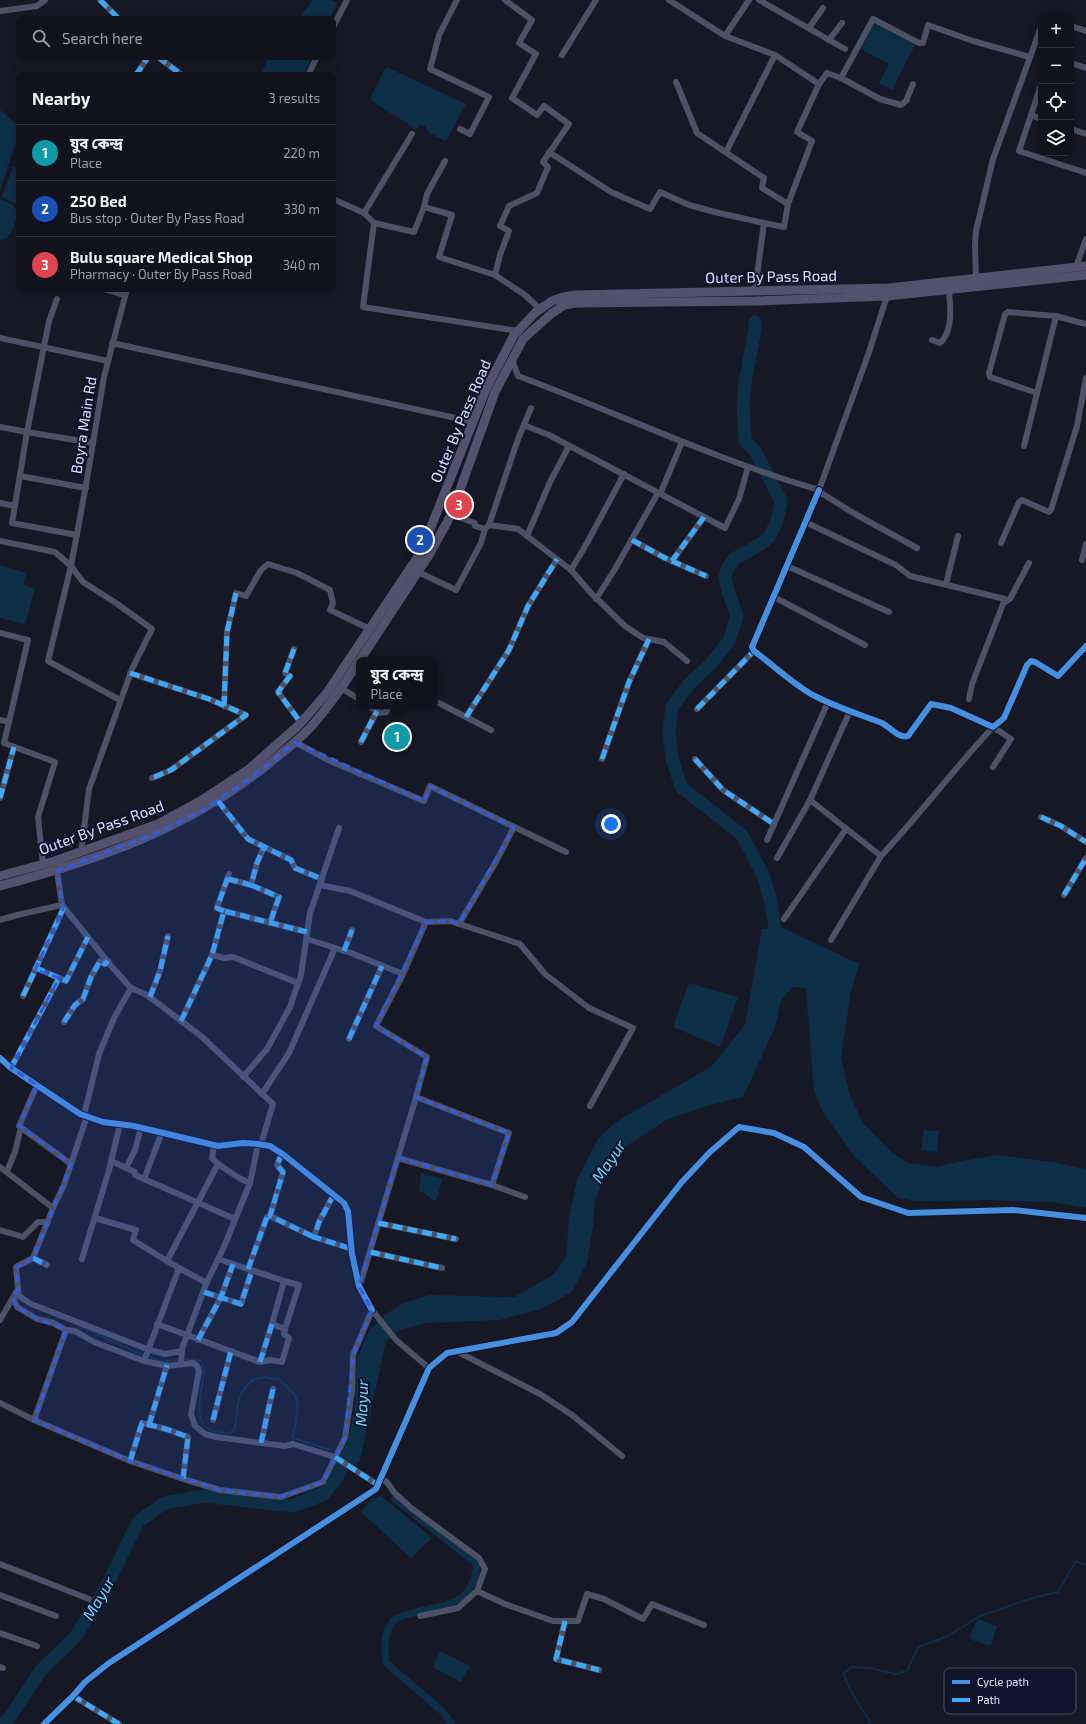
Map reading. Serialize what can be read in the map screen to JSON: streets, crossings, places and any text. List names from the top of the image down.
{
  "streets": {
    "main road": ["Outer By Pass Road"],
    "street": ["Boyra Main Rd"]
  },
  "water": ["Mayur"],
  "legend": ["Cycle path", "Path"],
  "page": {
    "map_buttons": ["+", "−"],
    "search": "Search here",
    "heading": ["Nearby", "3 results"],
    "list": [
      {
        "mark": "1",
        "name": "যুব কেন্দ্র",
        "note": "Place",
        "value": "220 m"
      },
      {
        "mark": "2",
        "name": "250 Bed",
        "note": "Bus stop · Outer By Pass Road",
        "value": "330 m"
      },
      {
        "mark": "3",
        "name": "Bulu square Medical Shop",
        "note": "Pharmacy · Outer By Pass Road",
        "value": "340 m"
      }
    ],
    "pins": ["3", "2", "1"],
    "popup": ["যুব কেন্দ্র", "Place"]
  }
}
